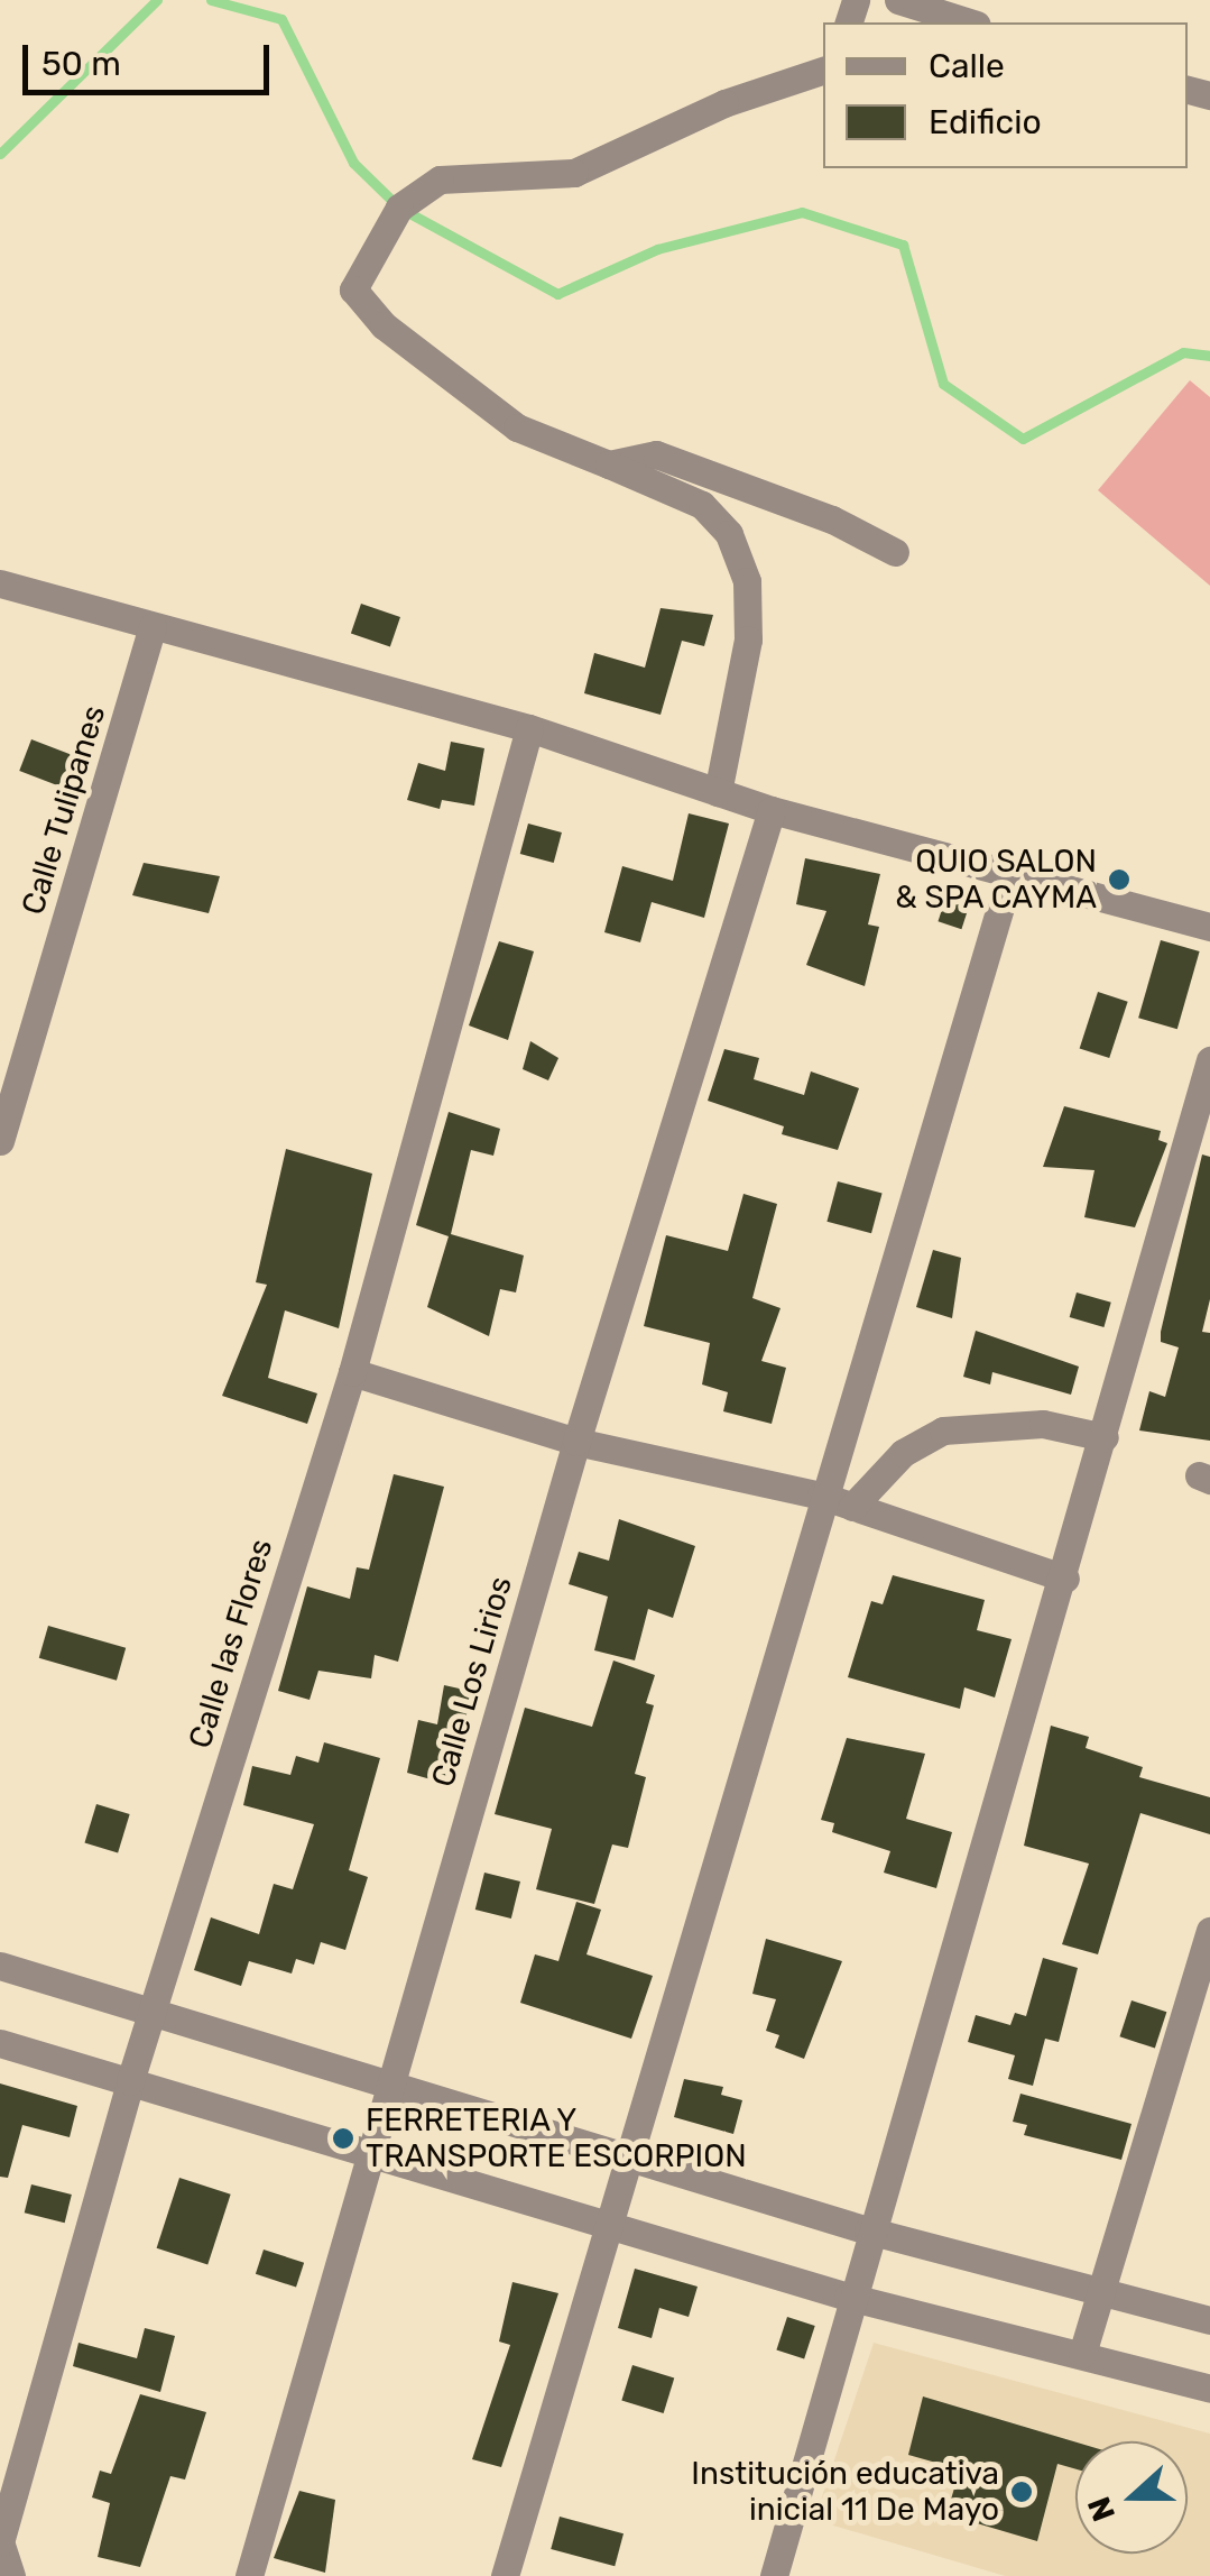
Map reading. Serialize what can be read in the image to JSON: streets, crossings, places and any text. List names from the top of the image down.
{
  "streets": {
    "street": ["Calle Tulipanes", "Calle las Flores", "Calle Los Lirios"]
  },
  "places": ["QUIO SALON & SPA CAYMA", "FERRETERIA Y TRANSPORTE ESCORPION", "Institución educativa inicial 11 De Mayo"],
  "legend": ["Calle", "Edificio"],
  "scale_bar": "50 m",
  "north": "left"
}
